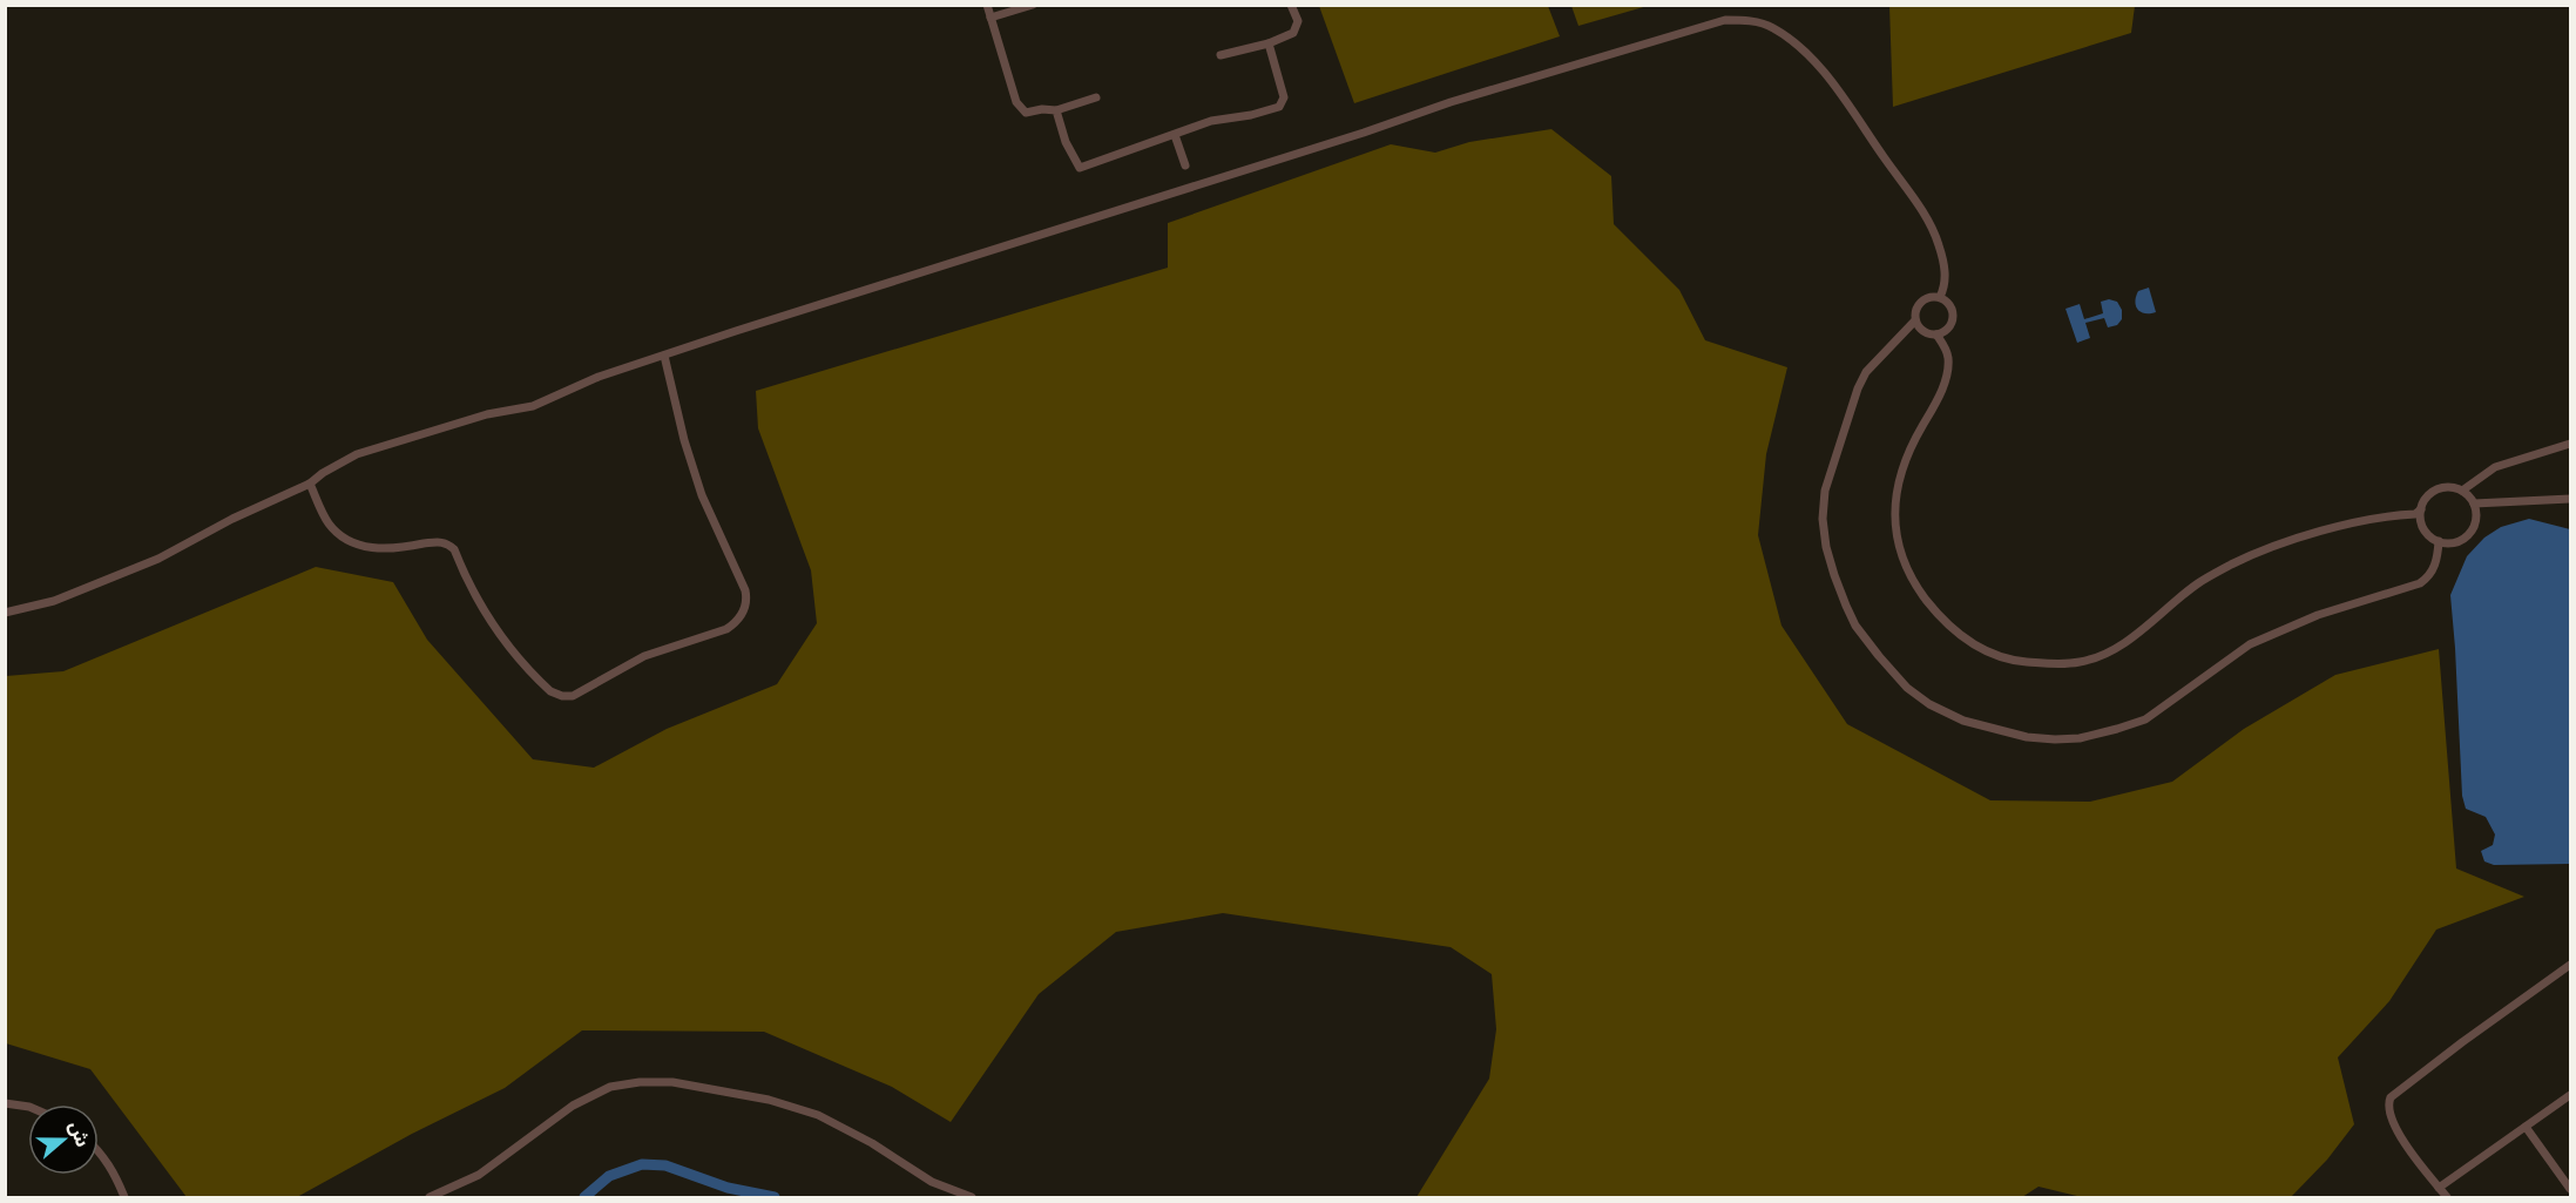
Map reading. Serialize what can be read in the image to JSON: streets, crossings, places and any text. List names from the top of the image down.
{
  "north": "right"
}
